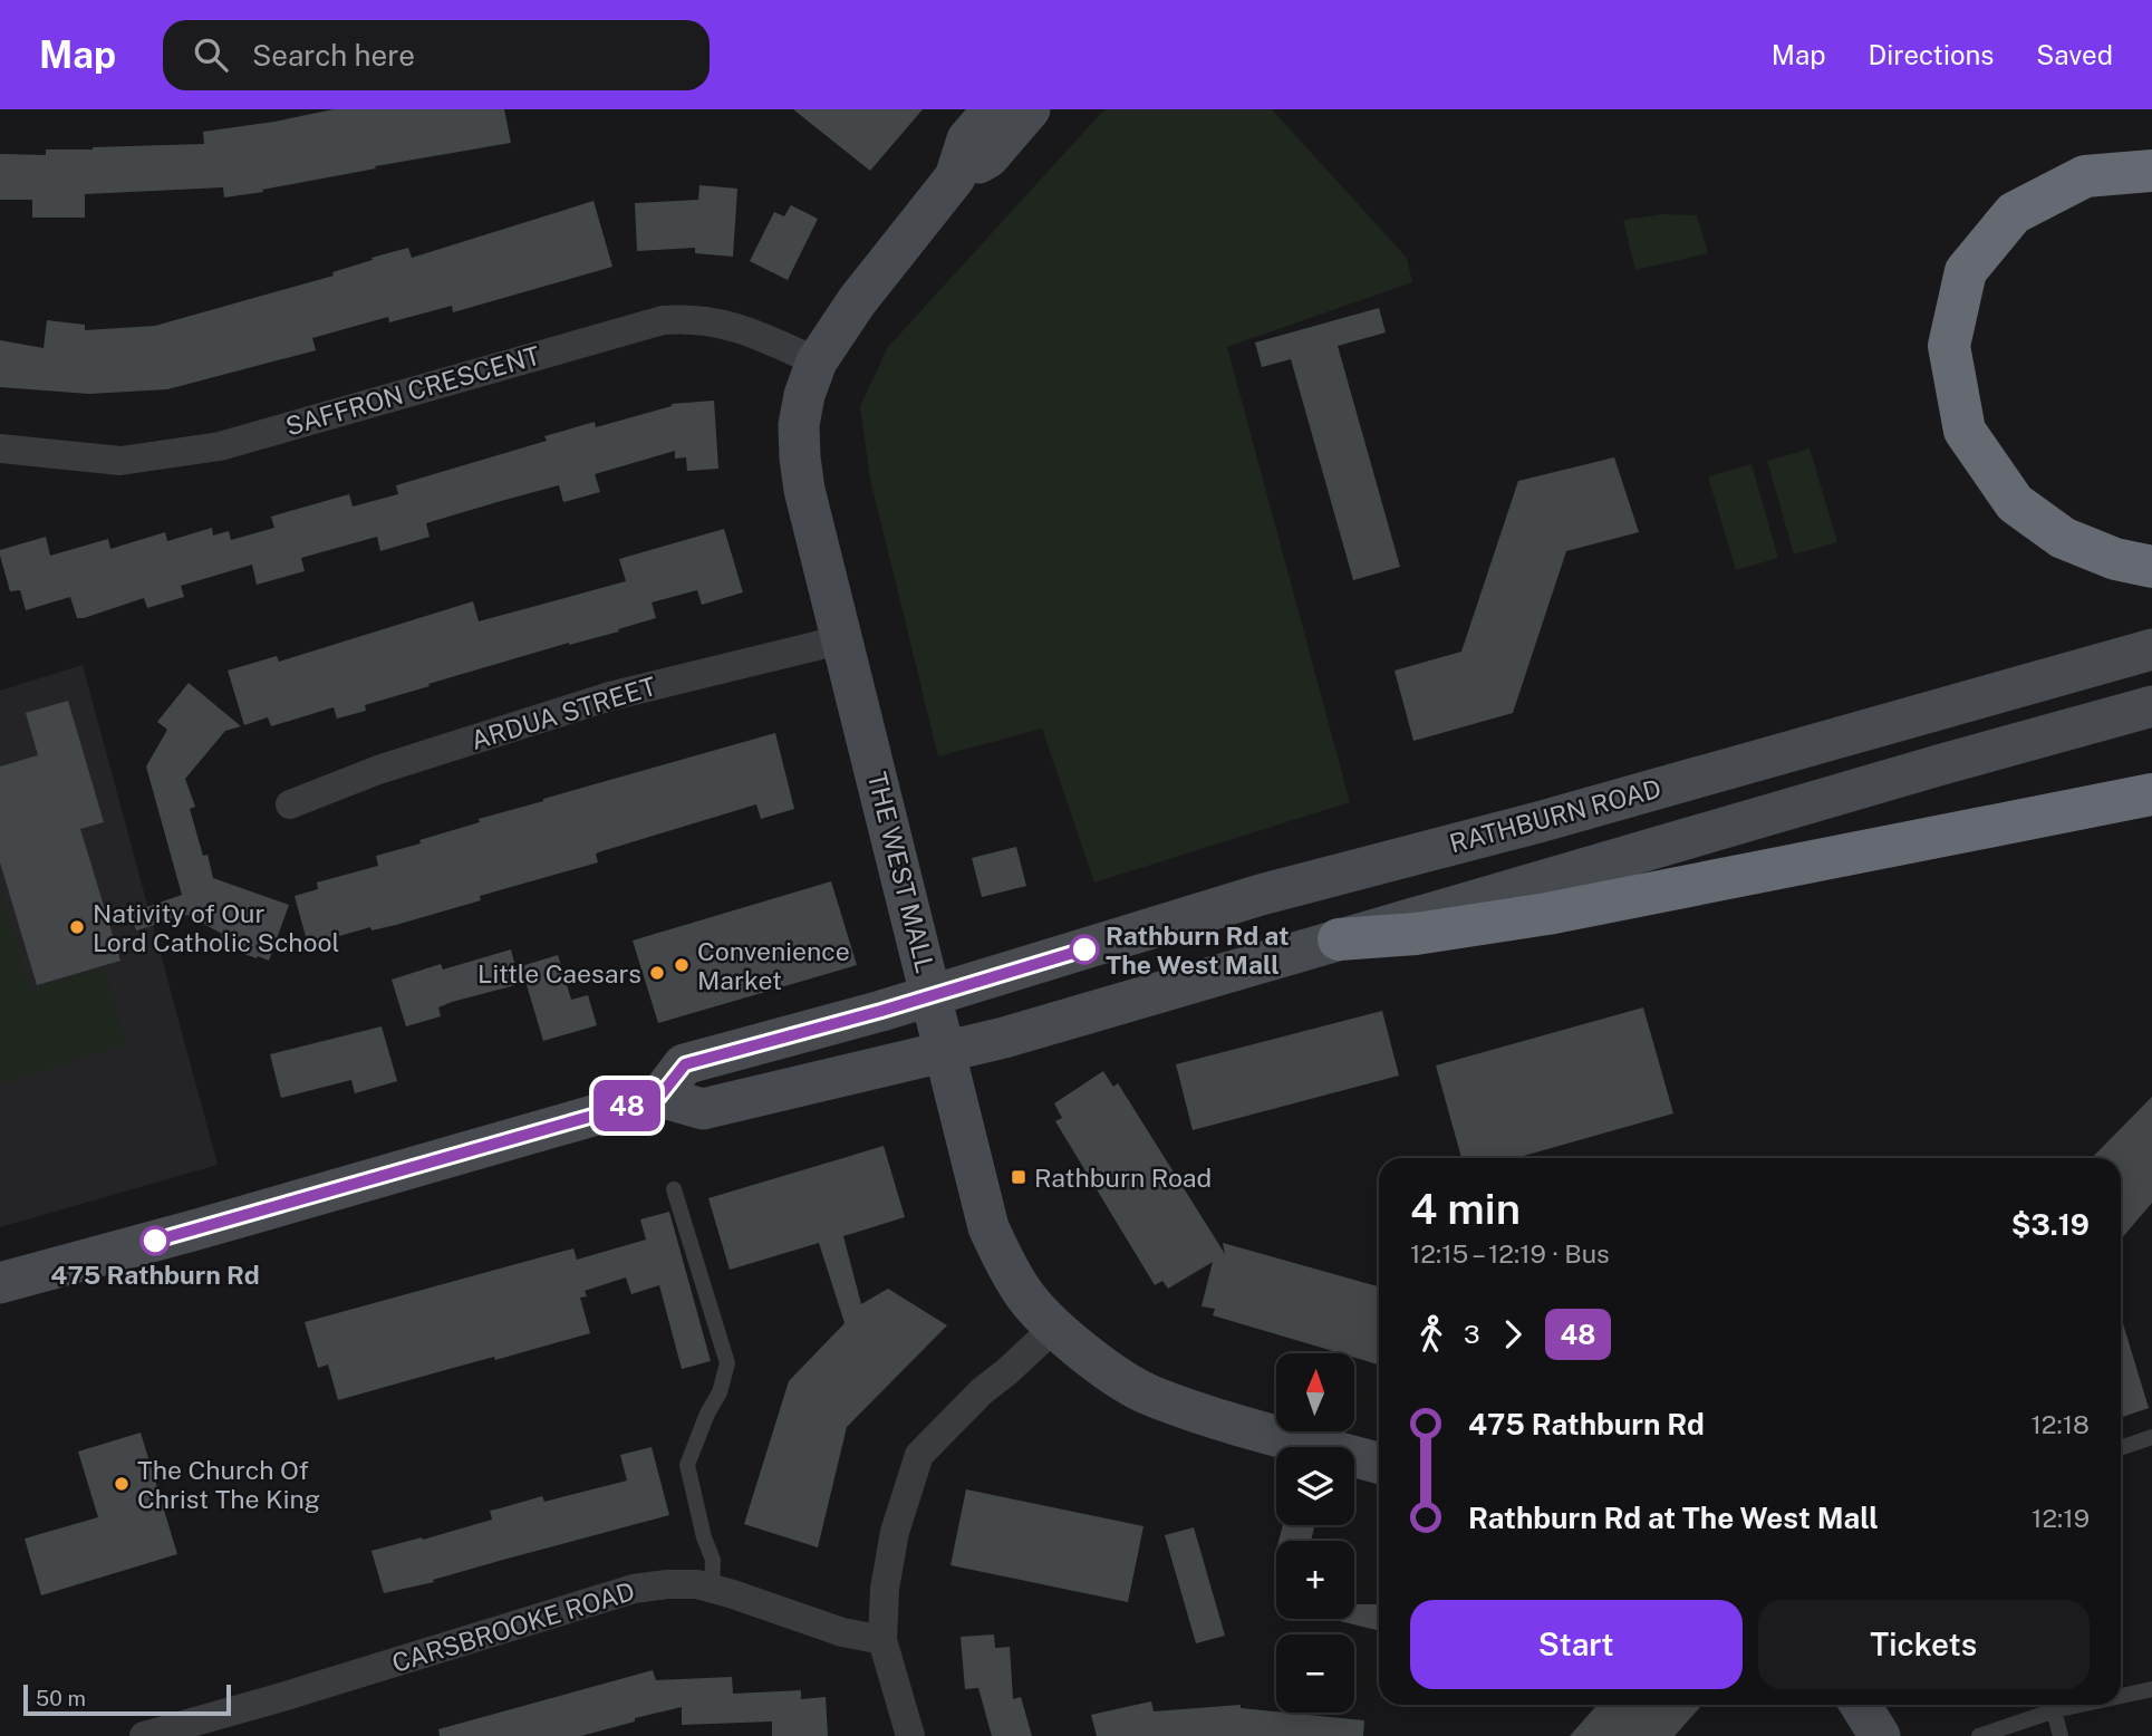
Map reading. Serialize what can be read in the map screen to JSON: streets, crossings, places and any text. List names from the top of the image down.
{
  "streets": {
    "main road": ["RATHBURN ROAD", "THE WEST MALL"],
    "street": ["SAFFRON CRESCENT", "ARDUA STREET", "CARSBROOKE ROAD"]
  },
  "crossings": [
    ["SAFFRON CRESCENT", "THE WEST MALL"],
    ["ARDUA STREET", "THE WEST MALL"],
    ["RATHBURN ROAD", "THE WEST MALL"]
  ],
  "places": {
    "other": [
      "Nativity of Our Lord Catholic School",
      "Rathburn Rd at The West Mall",
      "Convenience Market",
      "Little Caesars",
      "475 Rathburn Rd",
      "The Church Of Christ The King"
    ],
    "transit": ["Rathburn Road"]
  },
  "lines": ["bus line 48"],
  "scale_bar": "50 m",
  "north": "top",
  "page": {
    "header": "Map",
    "search": "Search here",
    "nav": ["Map", "Directions", "Saved"],
    "on_map": "48",
    "heading": ["4 min", "12:15 – 12:19 · Bus", "$3.19"],
    "legs": ["3", "48"],
    "map_buttons": ["+", "−"],
    "list": [
      {
        "name": "475 Rathburn Rd",
        "value": "12:18"
      },
      {
        "name": "Rathburn Rd at The West Mall",
        "value": "12:19"
      }
    ],
    "buttons": ["Start", "Tickets"],
    "scale": "50 m"
  }
}
